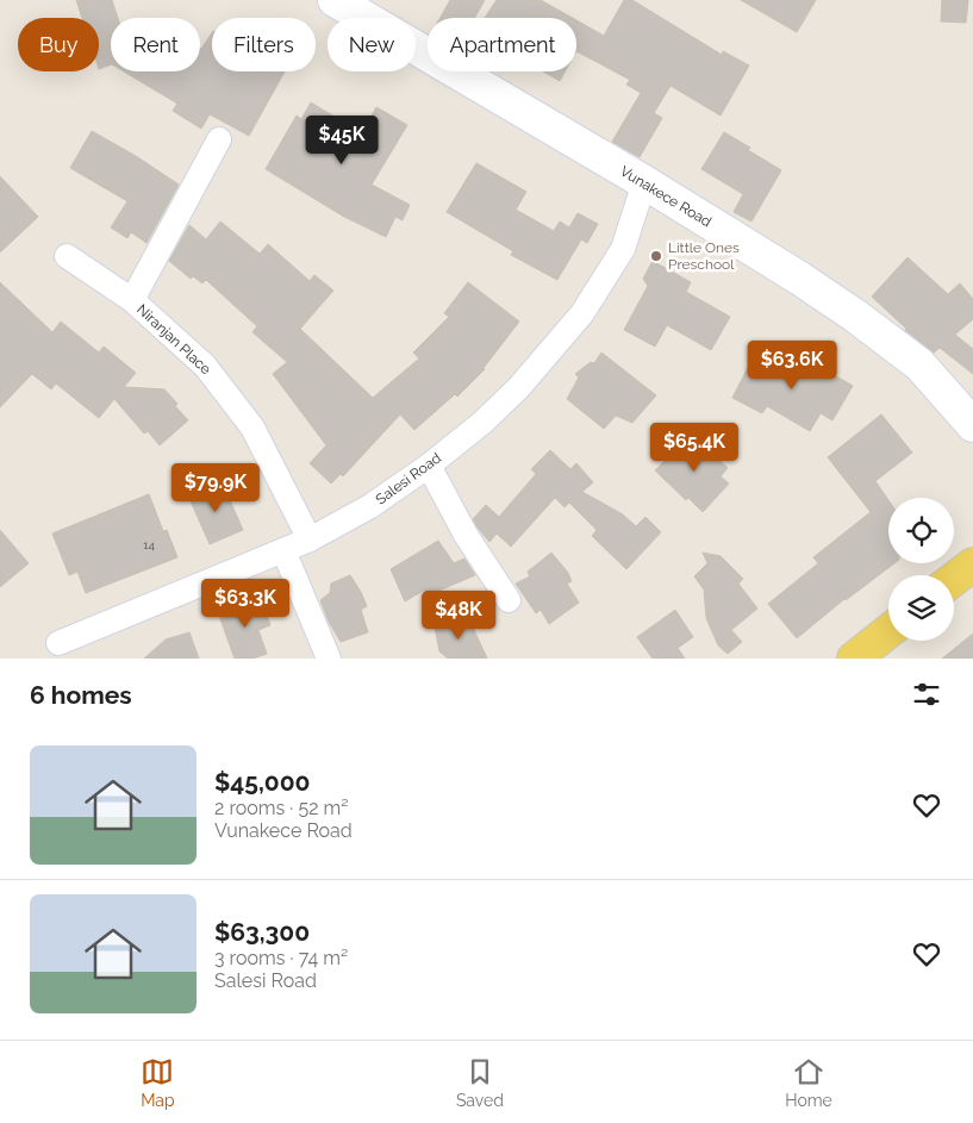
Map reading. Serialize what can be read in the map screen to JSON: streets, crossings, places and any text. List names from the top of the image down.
{
  "streets": {
    "main road": ["Vunakece Road"],
    "street": ["Niranjan Place", "Salesi Road"]
  },
  "crossings": [
    ["Vunakece Road", "Salesi Road"],
    ["Niranjan Place", "Salesi Road"]
  ],
  "places": ["Little Ones Preschool"],
  "house_numbers": ["14"],
  "page": {
    "chip": [
      "Buy",
      "Rent",
      "Filters",
      "New",
      "Apartment"
    ],
    "price": [
      "$45K",
      "$63.6K",
      "$65.4K",
      "$79.9K",
      "$63.3K",
      "$48K"
    ],
    "heading": "6 homes",
    "list": [
      {
        "name": "$45,000",
        "note": "2 rooms · 52 m² · Vunakece Road"
      },
      {
        "name": "$63,300",
        "note": "3 rooms · 74 m² · Salesi Road"
      }
    ],
    "tabs": ["Map", "Saved", "Home"]
  }
}
